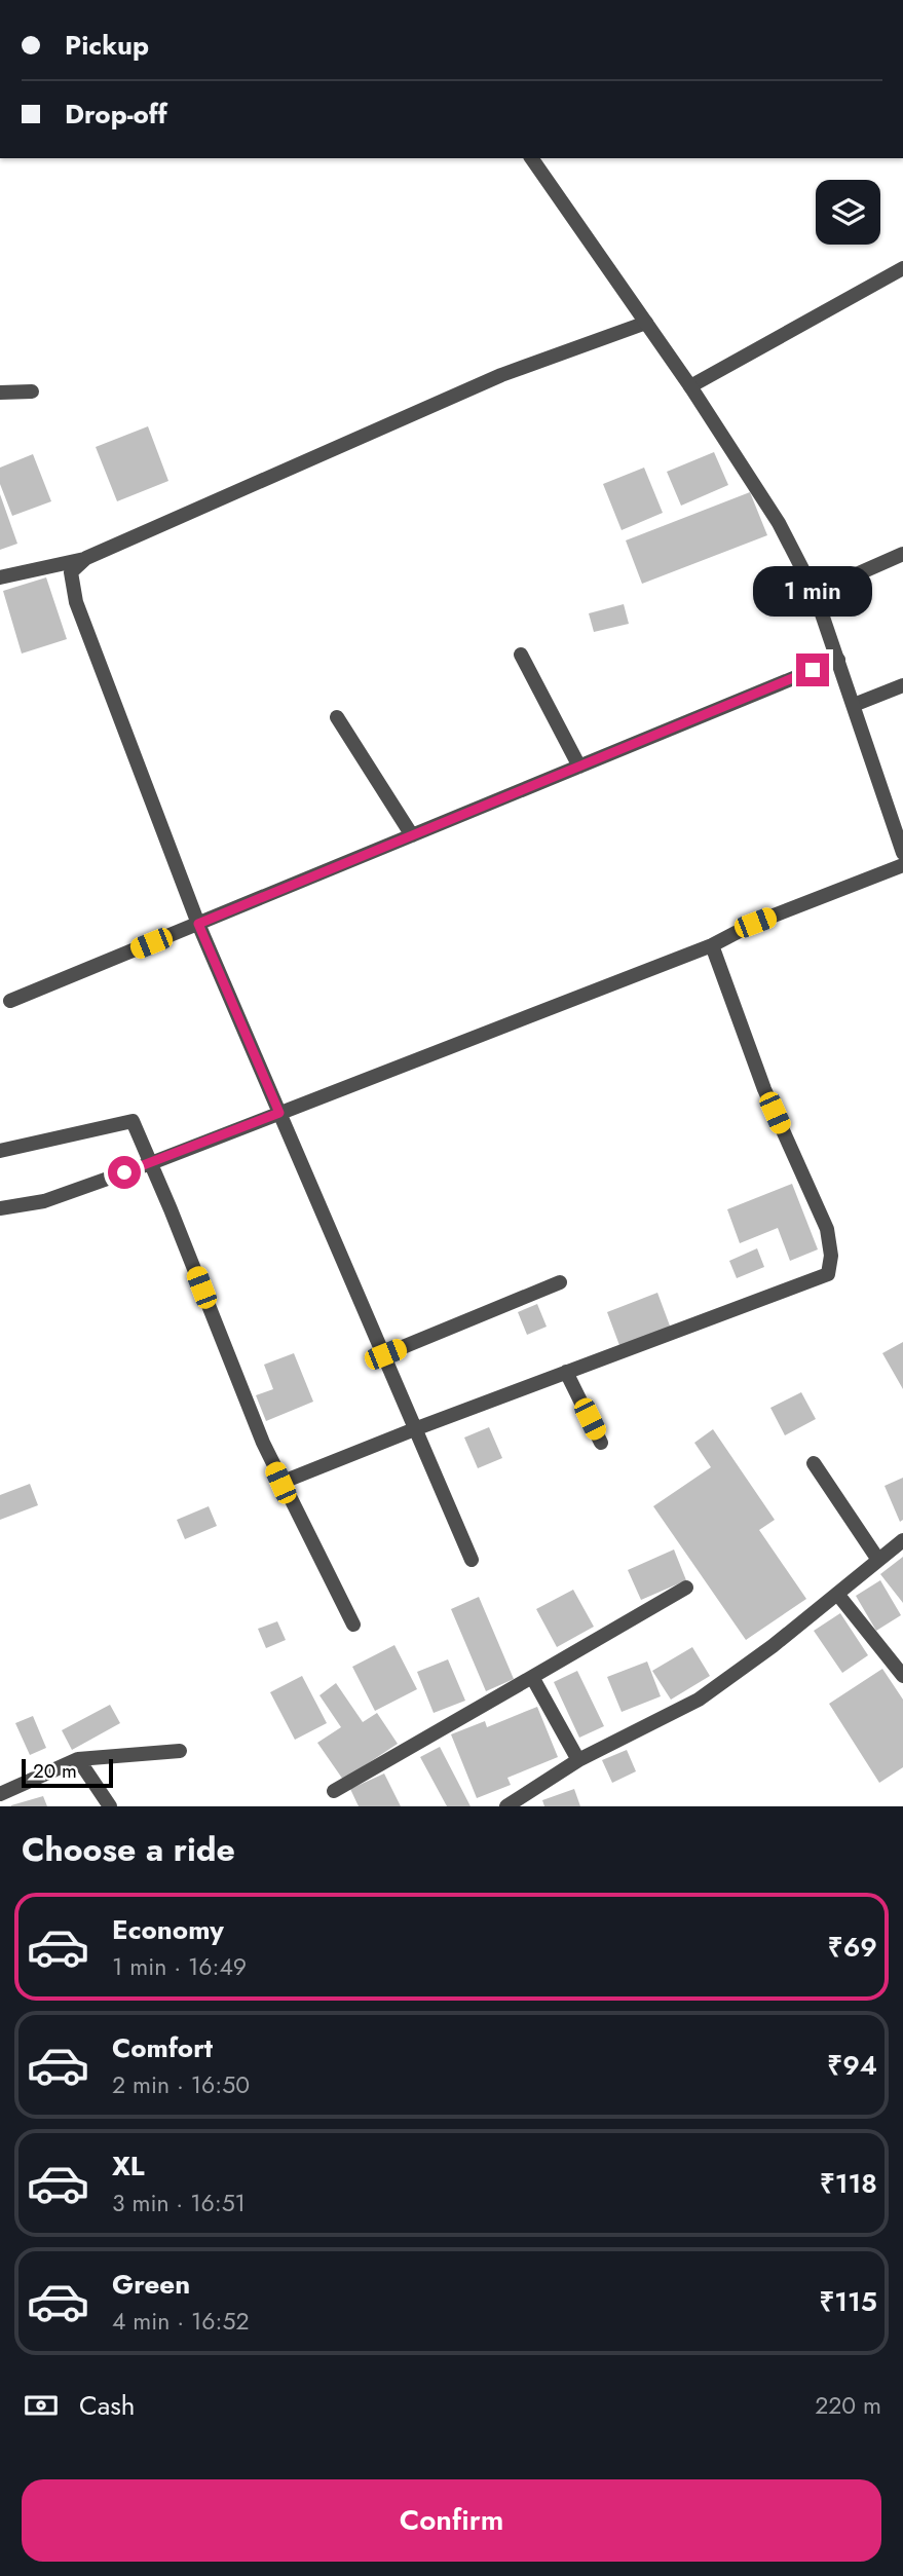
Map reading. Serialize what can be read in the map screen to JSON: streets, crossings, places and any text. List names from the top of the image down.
{
  "scale_bar": "20 m",
  "page": {
    "banner": ["Pickup", "Drop-off"],
    "bubble": "1 min",
    "scale": "20 m",
    "heading": "Choose a ride",
    "list": [
      {
        "name": "Economy",
        "note": "1 min · 16:49",
        "value": "₹69"
      },
      {
        "name": "Comfort",
        "note": "2 min · 16:50",
        "value": "₹94"
      },
      {
        "name": "XL",
        "note": "3 min · 16:51",
        "value": "₹118"
      },
      {
        "name": "Green",
        "note": "4 min · 16:52",
        "value": "₹115"
      }
    ],
    "pay": ["Cash", "220 m"],
    "buttons": "Confirm"
  }
}
